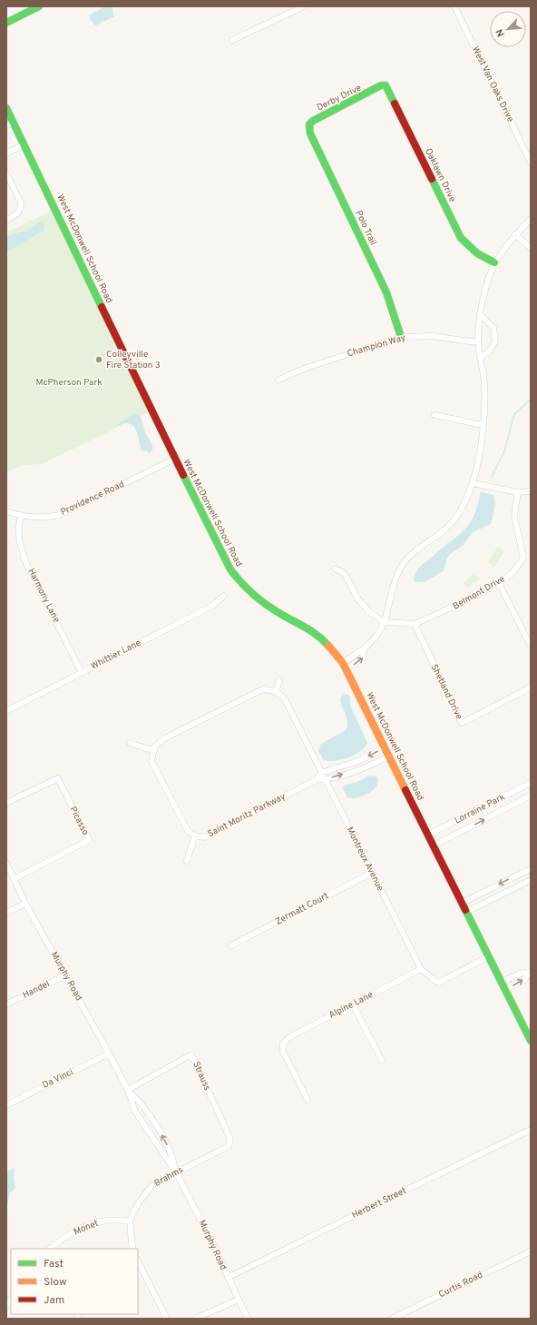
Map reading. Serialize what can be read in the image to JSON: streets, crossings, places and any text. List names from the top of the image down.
{
  "streets": {
    "main road": [
      "Derby Drive",
      "Oaklawn Drive",
      "Polo Trail",
      "West McDonwell School Road"
    ],
    "street": [
      "West Van Oaks Drive",
      "Champion Way",
      "Providence Road",
      "Belmont Drive",
      "Harmony Lane",
      "Whittier Lane",
      "Shetland Drive",
      "Lorraine Park",
      "Saint Moritz Parkway",
      "Picasso",
      "Montreux Avenue",
      "Zermatt Court",
      "Murphy Road",
      "Handel",
      "Alpine Lane",
      "Strauss",
      "Da Vinci",
      "Brahms",
      "Herbert Street",
      "Monet",
      "Curtis Road"
    ]
  },
  "crossings": [
    ["Derby Drive", "Oaklawn Drive"],
    ["Derby Drive", "Polo Trail"],
    ["Polo Trail", "Champion Way"],
    ["West McDonwell School Road", "Providence Road"],
    ["West McDonwell School Road", "Lorraine Park"],
    ["West McDonwell School Road", "Saint Moritz Parkway"],
    ["West McDonwell School Road", "Montreux Avenue"],
    ["Providence Road", "Harmony Lane"],
    ["Belmont Drive", "Shetland Drive"],
    ["Harmony Lane", "Whittier Lane"],
    ["Saint Moritz Parkway", "Montreux Avenue"],
    ["Picasso", "Murphy Road"],
    ["Montreux Avenue", "Zermatt Court"],
    ["Montreux Avenue", "Alpine Lane"],
    ["Murphy Road", "Handel"],
    ["Murphy Road", "Strauss"],
    ["Murphy Road", "Da Vinci"],
    ["Murphy Road", "Brahms"],
    ["Murphy Road", "Herbert Street"],
    ["Strauss", "Brahms"],
    ["Brahms", "Monet"]
  ],
  "parks": ["McPherson Park"],
  "places": ["Colleyville Fire Station 3"],
  "legend": ["Fast", "Slow", "Jam"],
  "north": "bottom left"
}
